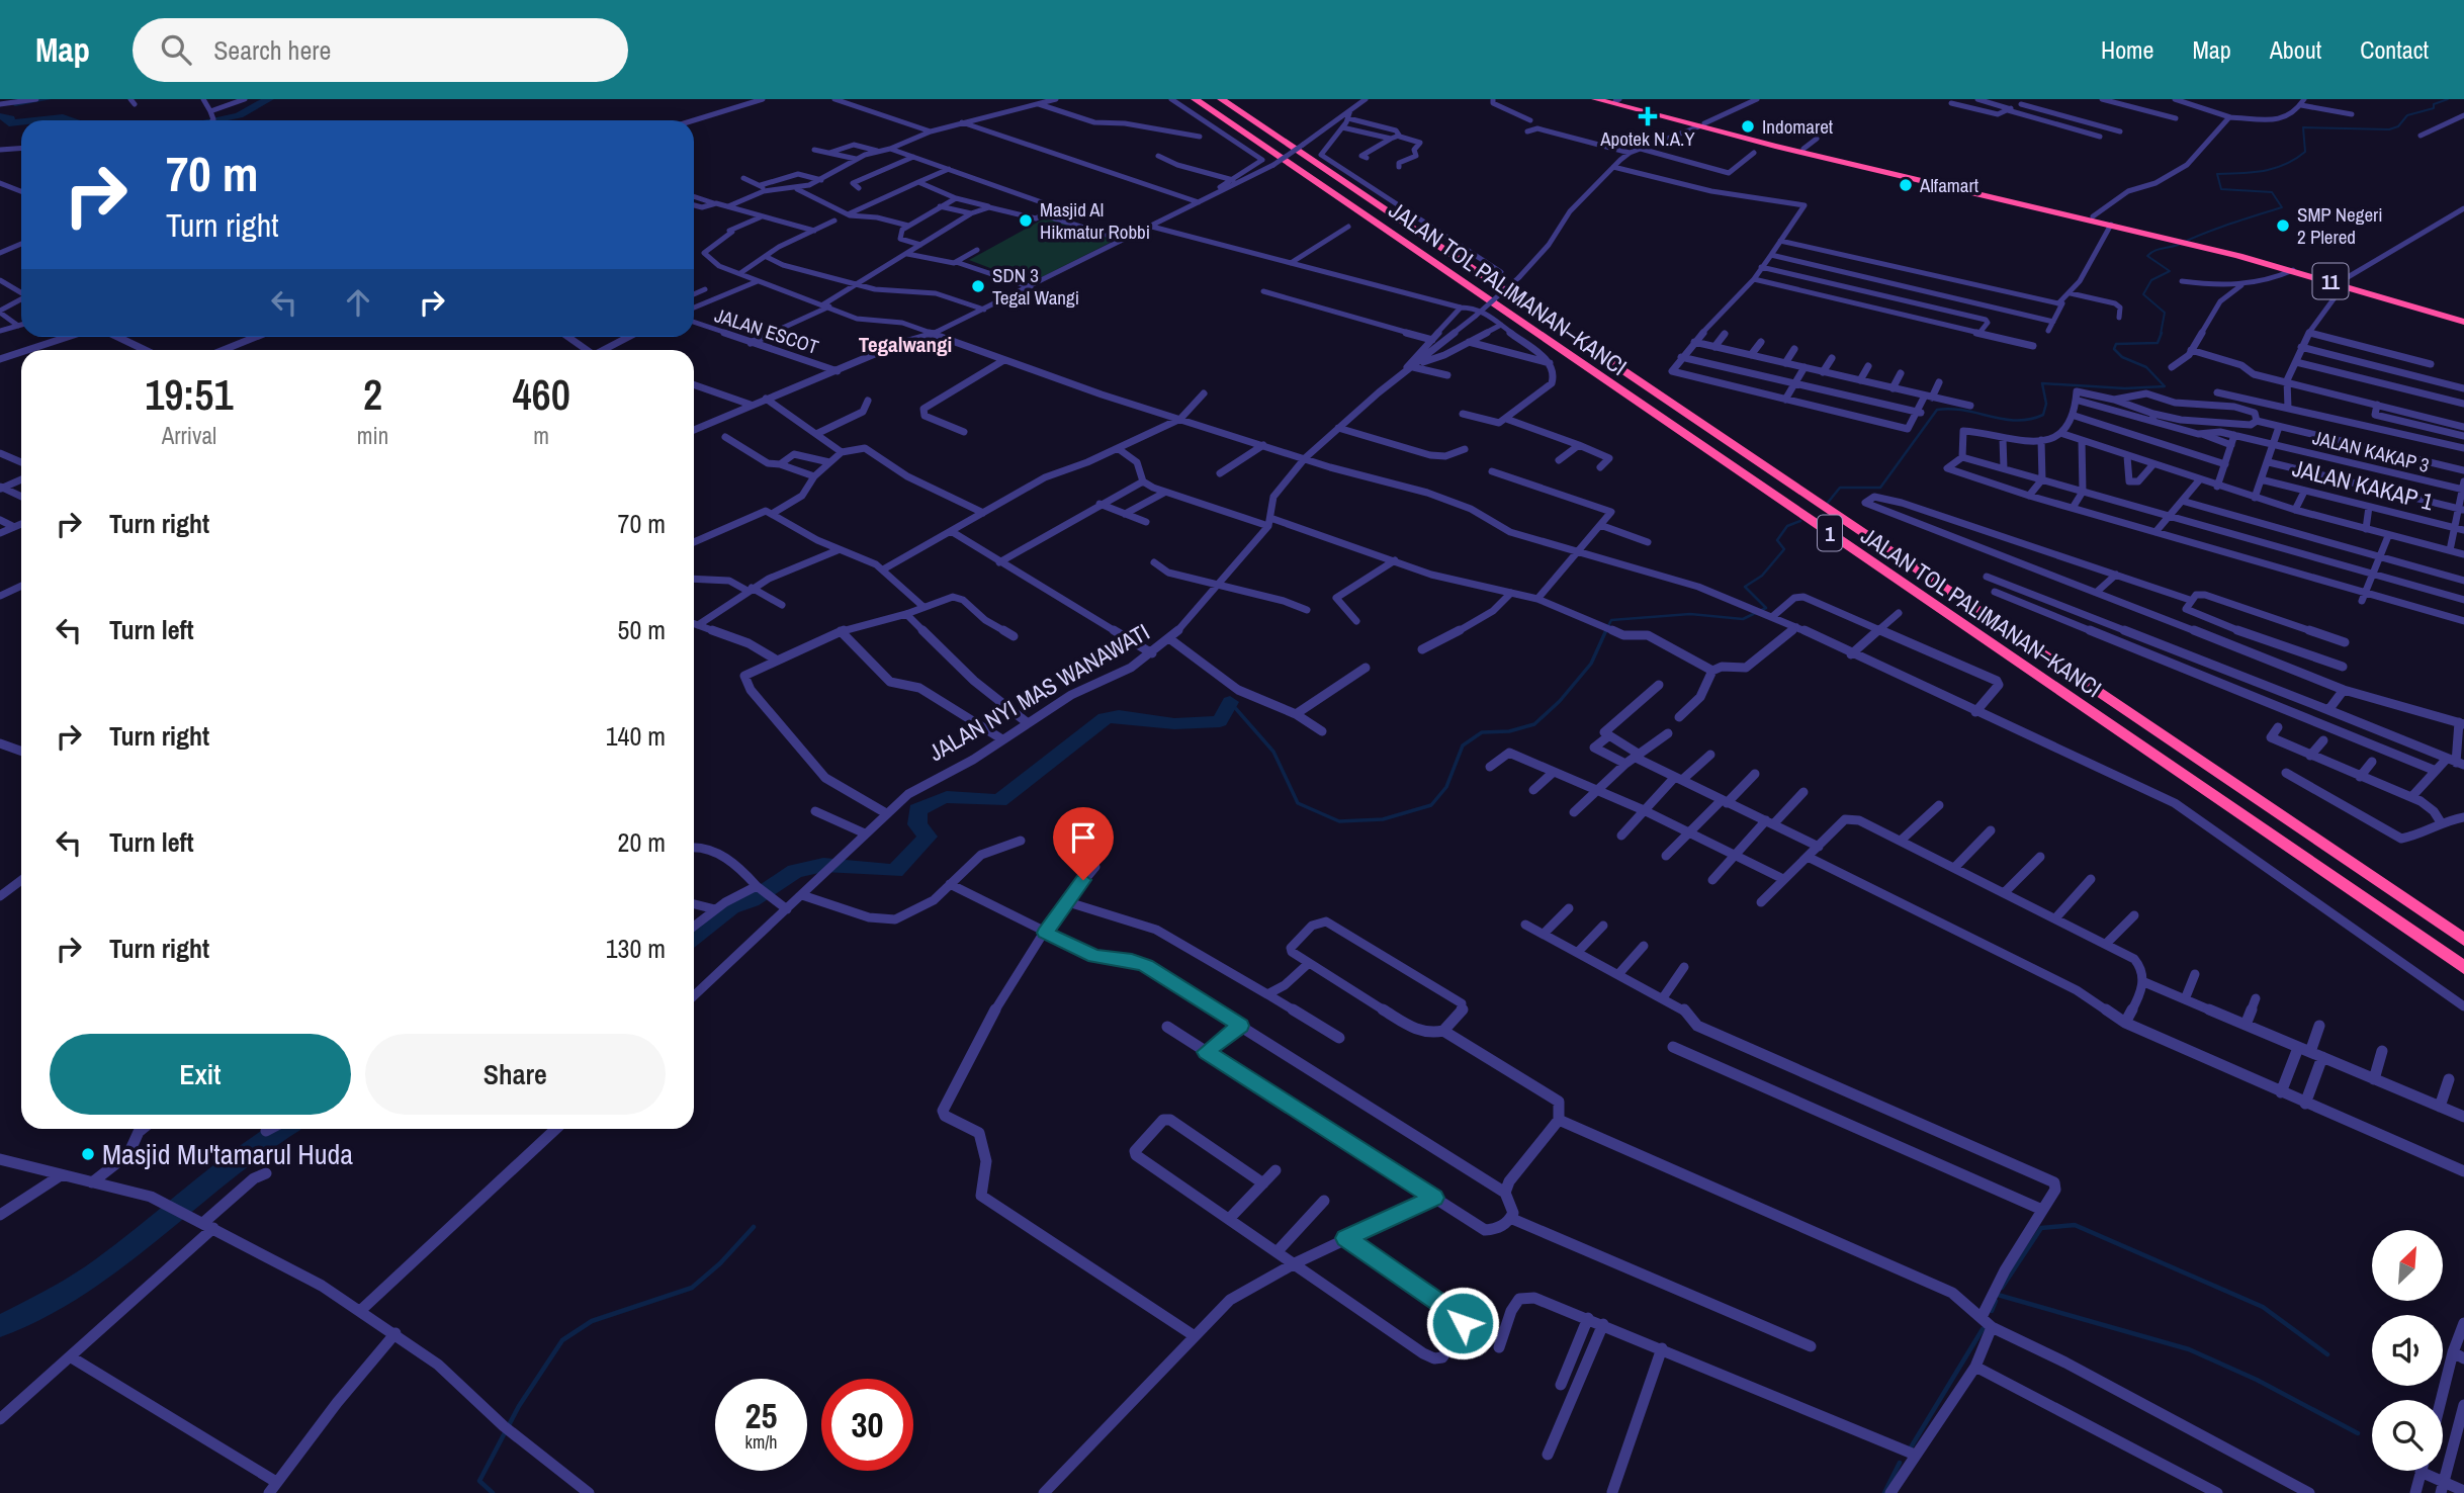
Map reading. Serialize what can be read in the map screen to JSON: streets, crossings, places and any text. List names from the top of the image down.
{
  "streets": {
    "highway": ["11", "JALAN TOL PALIMANAN–KANCI", "1"],
    "street": [
      "JALAN ESCOT",
      "JALAN KAKAP 3",
      "JALAN KAKAP 1",
      "JALAN NYI MAS WANAWATI"
    ]
  },
  "crossings": [
    ["11", "JALAN NYI MAS WANAWATI"]
  ],
  "districts": ["Tegalwangi"],
  "places": {
    "health": ["Apotek N.A.Y"],
    "other": [
      "Indomaret",
      "Alfamart",
      "Masjid Al Hikmatur Robbi",
      "SMP Negeri 2 Plered",
      "SDN 3 Tegal Wangi",
      "Masjid Mu'tamarul Huda"
    ]
  },
  "north": "top right",
  "page": {
    "header": "Map",
    "search": "Search here",
    "nav": [
      "Home",
      "Map",
      "About",
      "Contact"
    ],
    "turn": ["70 m", "Turn right"],
    "eta": [
      "19:51",
      "Arrival",
      "2",
      "min",
      "460",
      "m"
    ],
    "list": [
      {
        "name": "Turn right",
        "value": "70 m"
      },
      {
        "name": "Turn left",
        "value": "50 m"
      },
      {
        "name": "Turn right",
        "value": "140 m"
      },
      {
        "name": "Turn left",
        "value": "20 m"
      },
      {
        "name": "Turn right",
        "value": "130 m"
      }
    ],
    "buttons": ["Exit", "Share"],
    "speed": "25 km/h",
    "limit": "30"
  }
}
